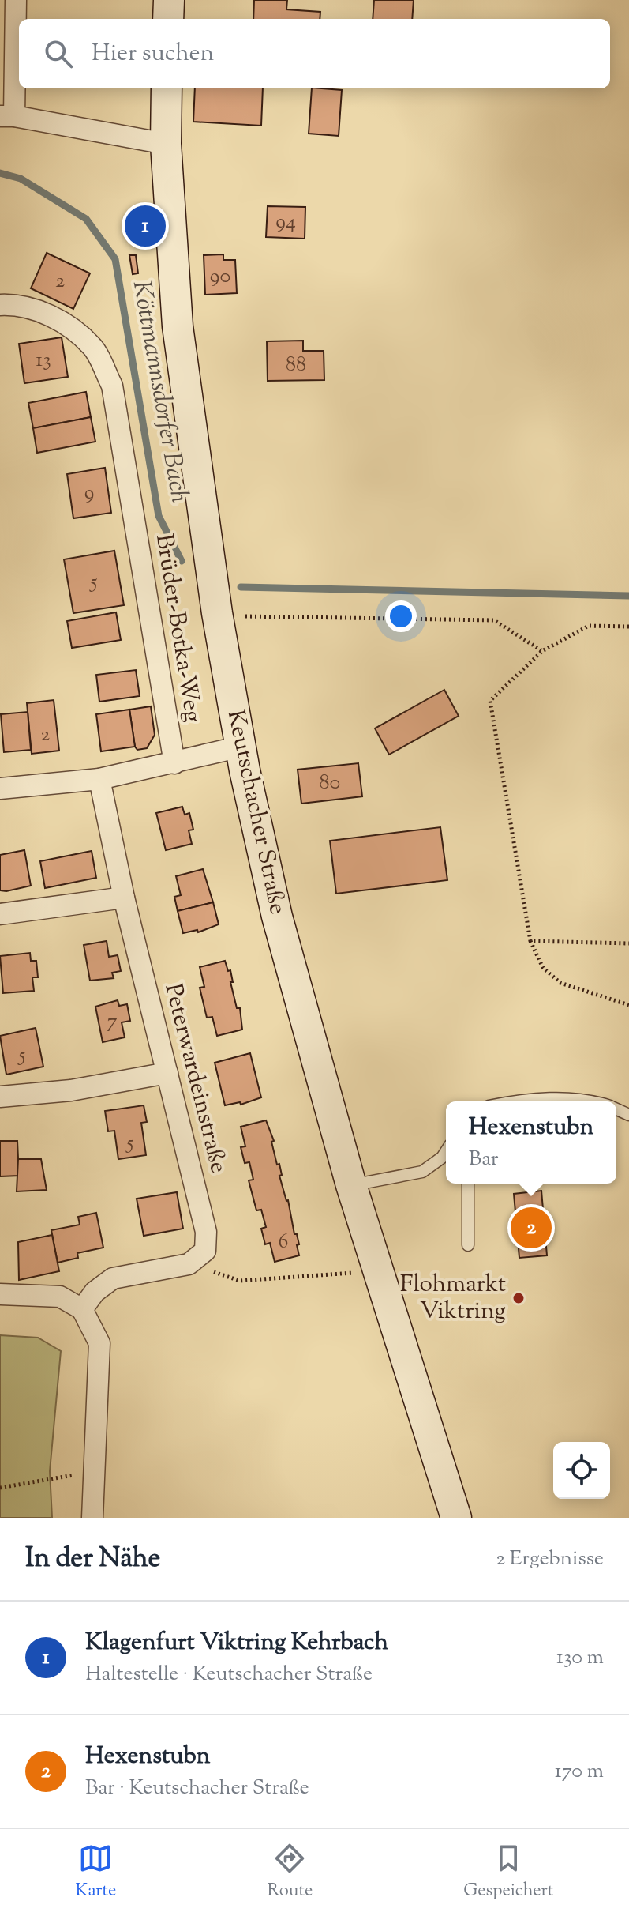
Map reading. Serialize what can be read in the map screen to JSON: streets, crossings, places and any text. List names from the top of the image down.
{
  "streets": {
    "main road": ["Keutschacher Straße"],
    "street": ["Brüder-Botka-Weg", "Peterwardeinstraße"]
  },
  "water": ["Köttmannsdorfer Bach"],
  "places": ["Flohmarkt Viktring"],
  "house_numbers": [
    "94",
    "90",
    "2",
    "13",
    "88",
    "9",
    "5",
    "2",
    "80",
    "7",
    "5",
    "5",
    "6"
  ],
  "page": {
    "search": "Hier suchen",
    "pins": ["1", "2"],
    "popup": ["Hexenstubn", "Bar"],
    "heading": ["In der Nähe", "2 Ergebnisse"],
    "list": [
      {
        "mark": "1",
        "name": "Klagenfurt Viktring Kehrbach",
        "note": "Haltestelle · Keutschacher Straße",
        "value": "130 m"
      },
      {
        "mark": "2",
        "name": "Hexenstubn",
        "note": "Bar · Keutschacher Straße",
        "value": "170 m"
      }
    ],
    "nav": ["Karte", "Route", "Gespeichert"]
  }
}
